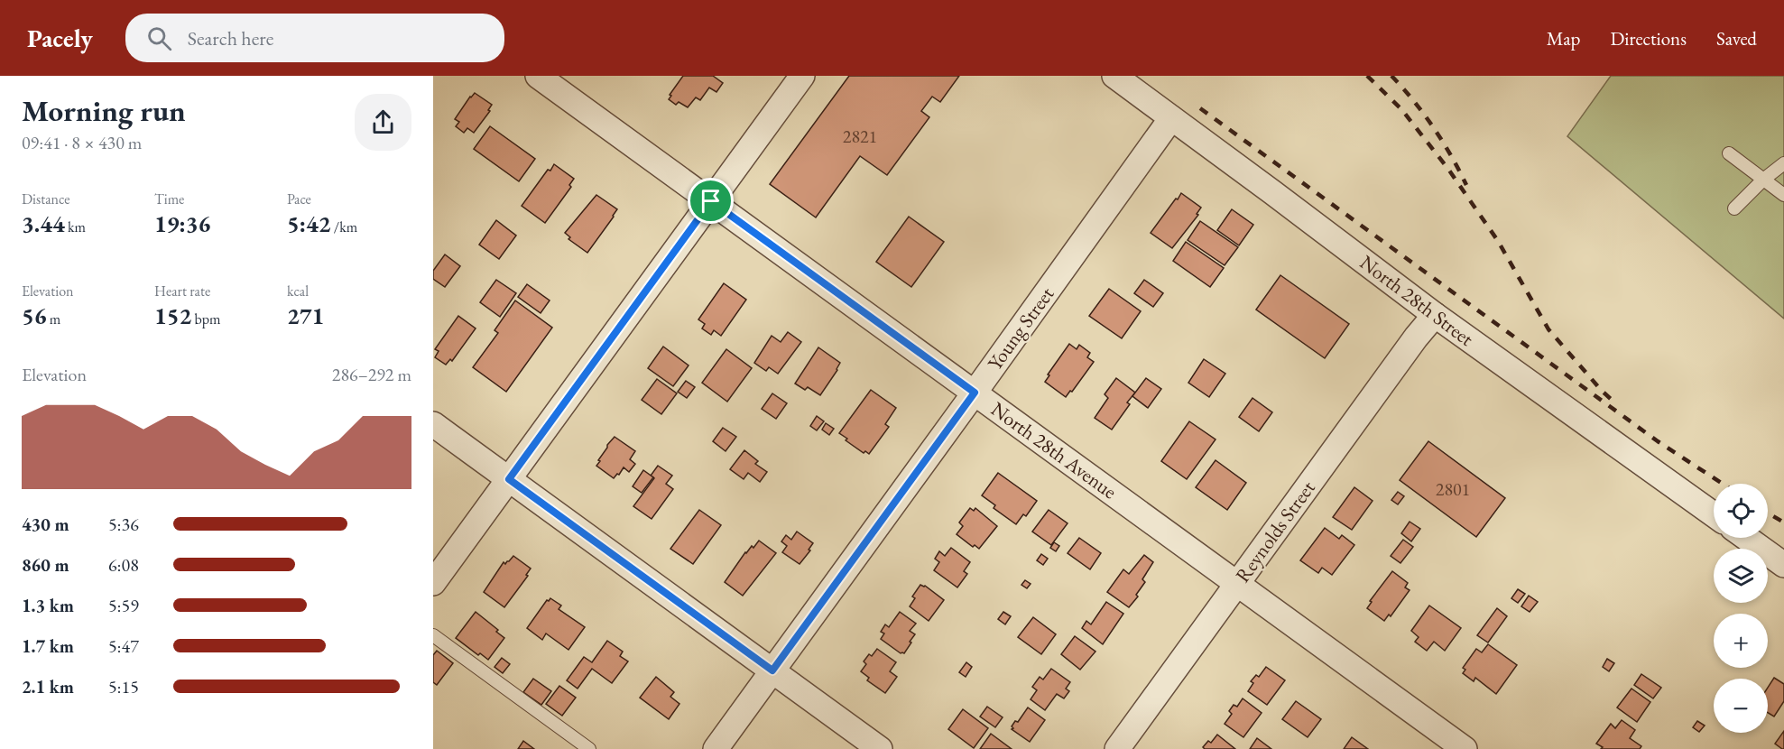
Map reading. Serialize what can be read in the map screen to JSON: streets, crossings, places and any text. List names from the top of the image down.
{
  "streets": {
    "street": [
      "North 28th Street",
      "Young Street",
      "North 28th Avenue",
      "Reynolds Street"
    ]
  },
  "crossings": [
    ["North 28th Street", "Young Street"],
    ["North 28th Street", "Reynolds Street"],
    ["Young Street", "North 28th Avenue"],
    ["North 28th Avenue", "Reynolds Street"]
  ],
  "house_numbers": ["2821", "2801"],
  "page": {
    "header": "Pacely",
    "search": "Search here",
    "nav": ["Map", "Directions", "Saved"],
    "heading": ["Morning run", "09:41 · 8 × 430 m"],
    "stats": [
      ["Distance", "3.44 km"],
      ["Time", "19:36"],
      ["Pace", "5:42 /km"],
      ["Elevation", "56 m"],
      ["Heart rate", "152 bpm"],
      ["kcal", "271"]
    ],
    "chart": ["Elevation", "286–292 m"],
    "map_buttons": ["+", "−"],
    "list": [
      {
        "name": "430 m",
        "note": "5:36"
      },
      {
        "name": "860 m",
        "note": "6:08"
      },
      {
        "name": "1.3 km",
        "note": "5:59"
      },
      {
        "name": "1.7 km",
        "note": "5:47"
      },
      {
        "name": "2.1 km",
        "note": "5:15"
      }
    ]
  }
}
